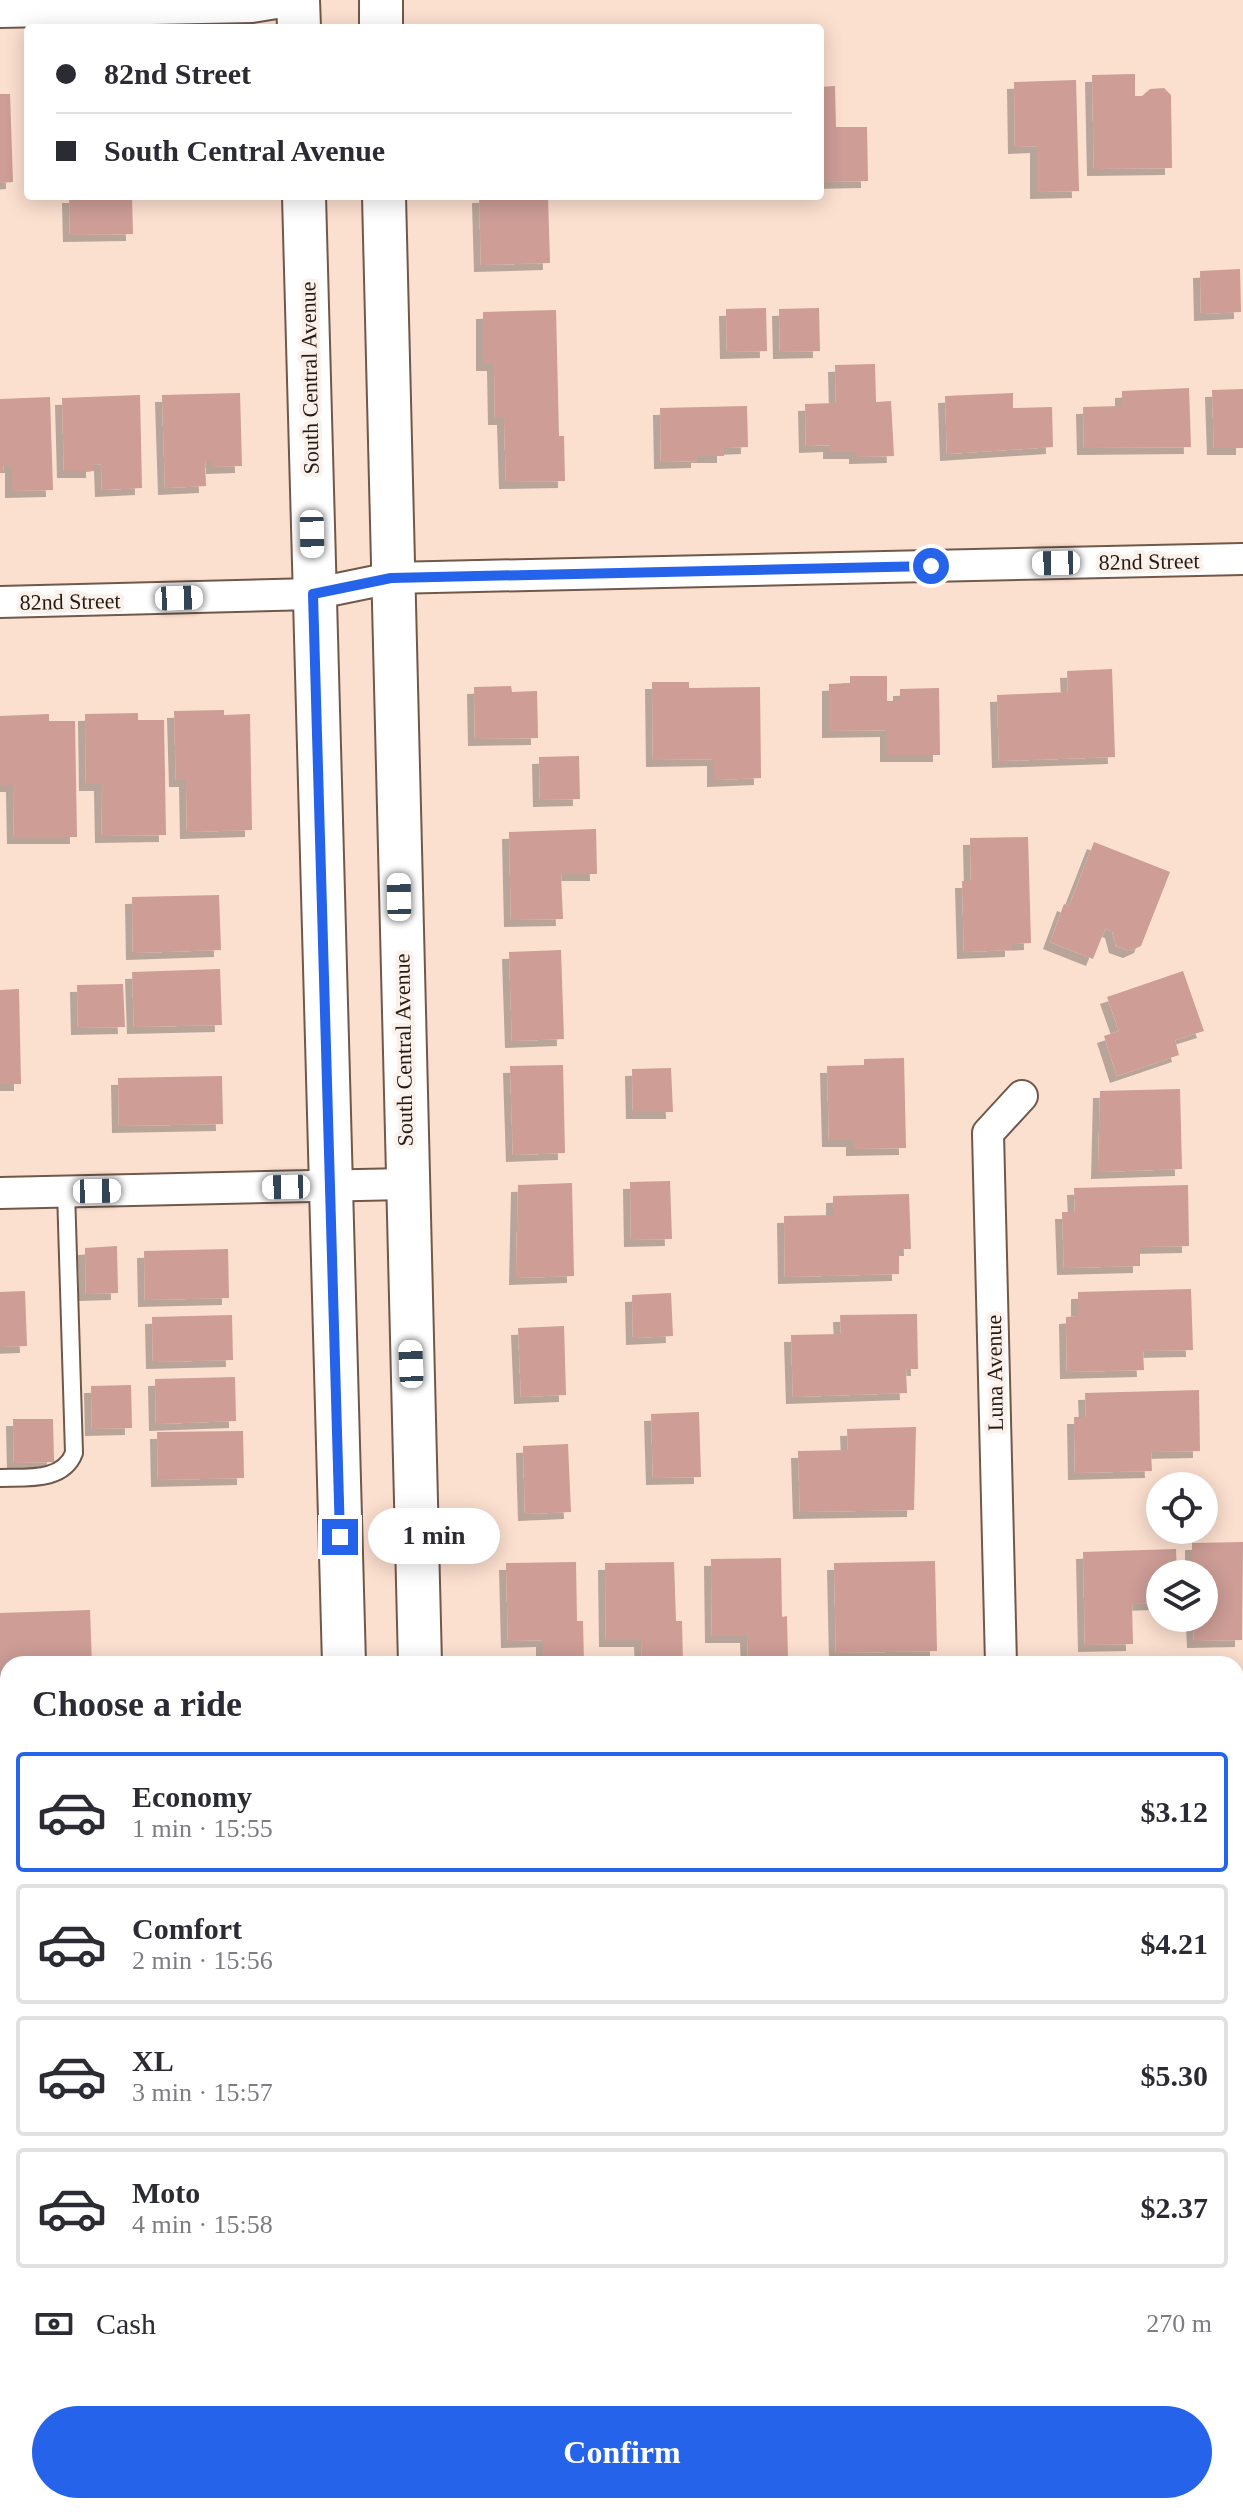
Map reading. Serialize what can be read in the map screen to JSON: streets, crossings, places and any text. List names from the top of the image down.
{
  "streets": {
    "street": ["South Central Avenue", "82nd Street", "Luna Avenue"]
  },
  "crossings": [
    ["South Central Avenue", "82nd Street"]
  ],
  "page": {
    "banner": ["82nd Street", "South Central Avenue"],
    "bubble": "1 min",
    "heading": "Choose a ride",
    "list": [
      {
        "name": "Economy",
        "note": "1 min · 15:55",
        "value": "$3.12"
      },
      {
        "name": "Comfort",
        "note": "2 min · 15:56",
        "value": "$4.21"
      },
      {
        "name": "XL",
        "note": "3 min · 15:57",
        "value": "$5.30"
      },
      {
        "name": "Moto",
        "note": "4 min · 15:58",
        "value": "$2.37"
      }
    ],
    "pay": ["Cash", "270 m"],
    "buttons": "Confirm"
  }
}
